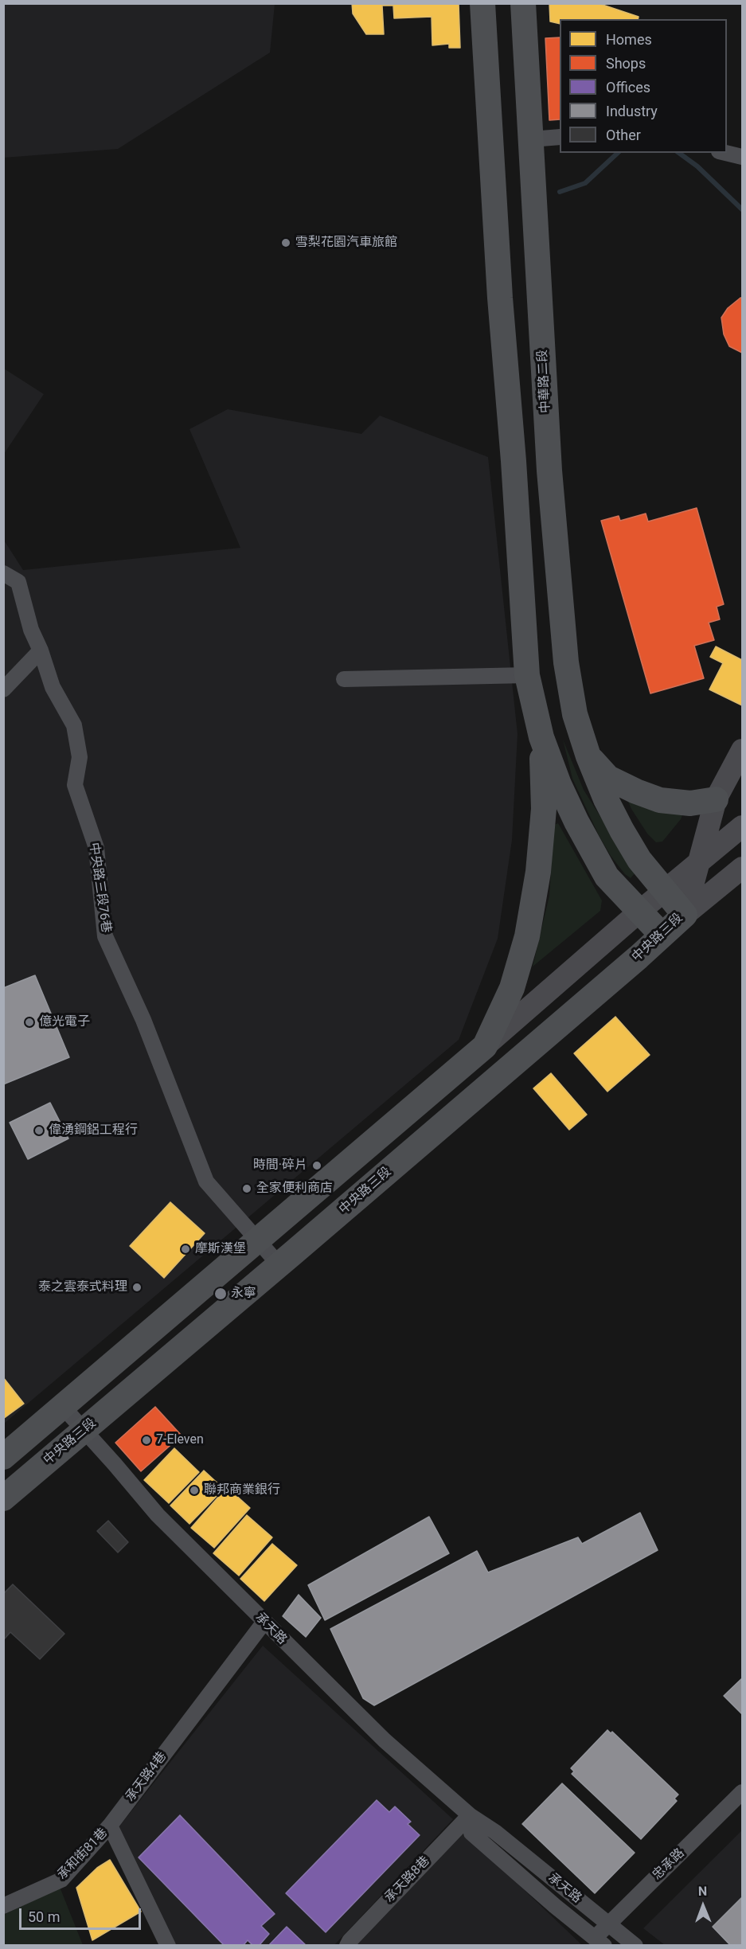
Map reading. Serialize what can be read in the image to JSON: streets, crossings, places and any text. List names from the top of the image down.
{
  "streets": {
    "main road": ["中華路二段", "中央路三段"],
    "street": [
      "中央路三段76巷",
      "承天路",
      "承天路4巷",
      "承和街81巷",
      "忠承路",
      "承天路8巷"
    ]
  },
  "crossings": [
    ["中華路二段", "中央路三段"],
    ["中央路三段76巷", "中央路三段"],
    ["中央路三段", "承天路"],
    ["承天路", "承天路4巷"],
    ["承天路", "忠承路"],
    ["承天路", "承天路8巷"],
    ["承天路4巷", "承和街81巷"]
  ],
  "places": [
    "雪梨花園汽車旅館",
    "億光電子",
    "偉湧鋼鋁工程行",
    "時間·碎片",
    "全家便利商店",
    "摩斯漢堡",
    "泰之雲泰式料理",
    "永寧",
    "7-Eleven",
    "聯邦商業銀行"
  ],
  "legend": [
    "Homes",
    "Shops",
    "Offices",
    "Industry",
    "Other"
  ],
  "scale_bar": "50 m",
  "north": "top"
}
